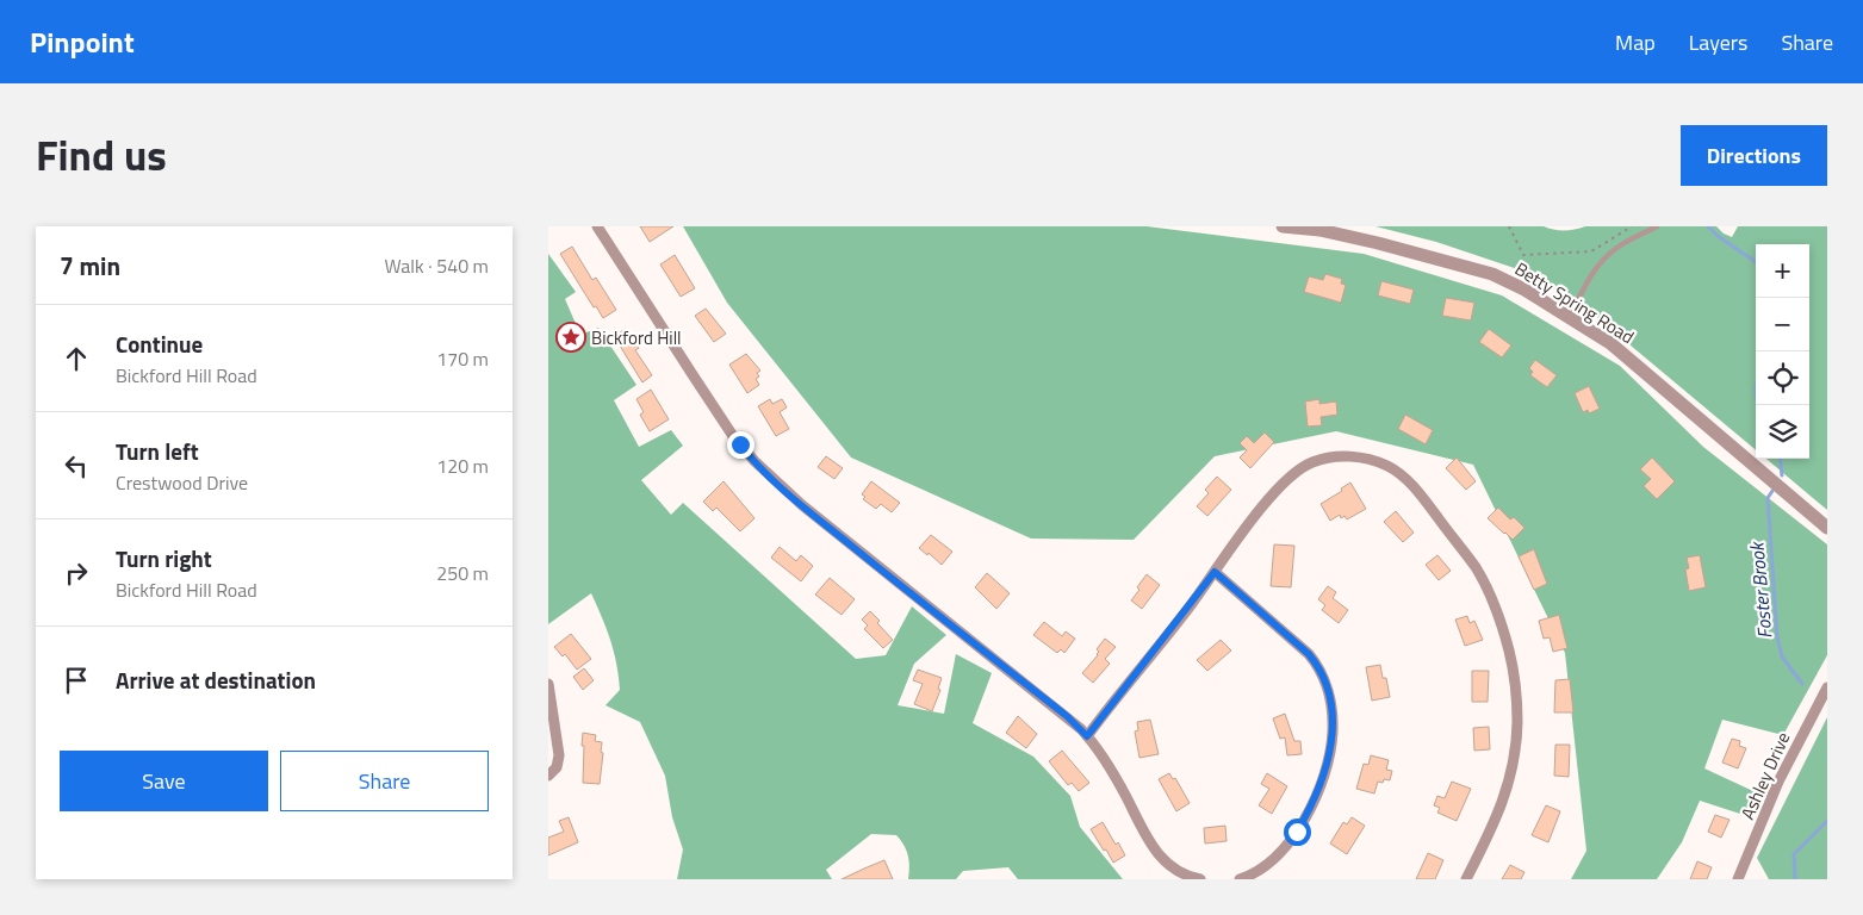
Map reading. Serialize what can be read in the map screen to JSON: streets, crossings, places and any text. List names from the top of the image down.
{
  "streets": {
    "street": ["Betty Spring Road", "Ashley Drive"]
  },
  "water": ["Foster Brook"],
  "places": {
    "place": ["Bickford Hill"]
  },
  "page": {
    "header": "Pinpoint",
    "nav": ["Map", "Layers", "Share"],
    "title": "Find us",
    "buttons": [
      "Directions",
      ["Save", "Share"]
    ],
    "heading": ["7 min", "Walk · 540 m"],
    "map_buttons": ["+", "−"],
    "list": [
      ["Continue", "Bickford Hill Road", "170 m"],
      ["Turn left", "Crestwood Drive", "120 m"],
      ["Turn right", "Bickford Hill Road", "250 m"],
      "Arrive at destination"
    ]
  }
}
